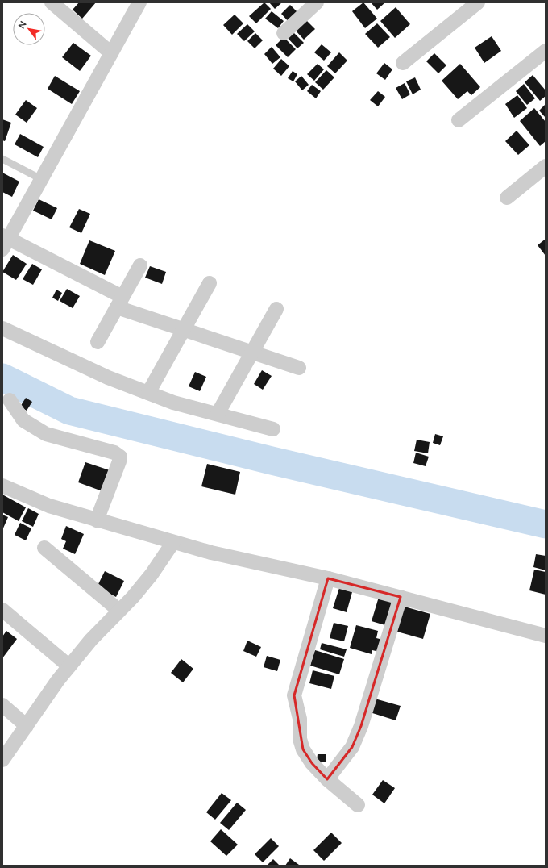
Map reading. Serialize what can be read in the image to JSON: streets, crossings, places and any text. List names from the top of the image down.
{
  "north": "top left"
}
